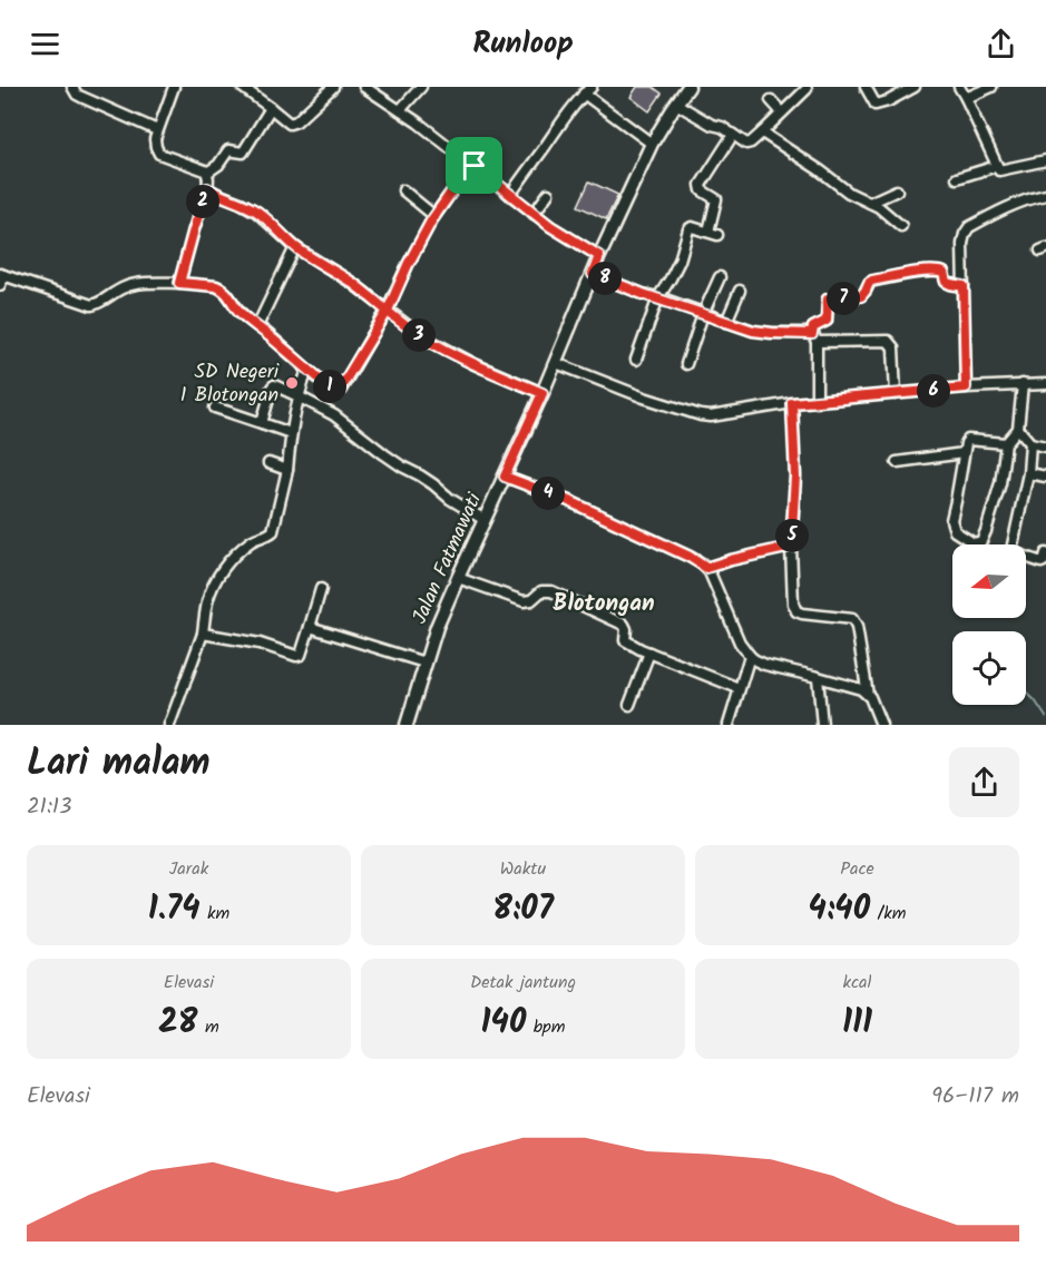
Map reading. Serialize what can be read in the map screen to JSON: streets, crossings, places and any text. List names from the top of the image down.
{
  "streets": {
    "main road": ["Jalan Fatmawati"]
  },
  "districts": ["Blotongan"],
  "places": ["SD Negeri 1 Blotongan"],
  "north": "left",
  "page": {
    "header": "Runloop",
    "pins": [
      "2",
      "8",
      "7",
      "3",
      "1",
      "6",
      "4",
      "5"
    ],
    "heading": ["Lari malam", "21:13"],
    "stats": [
      ["Jarak", "1.74 km"],
      ["Waktu", "8:07"],
      ["Pace", "4:40 /km"],
      ["Elevasi", "28 m"],
      ["Detak jantung", "140 bpm"],
      ["kcal", "111"]
    ],
    "chart": ["Elevasi", "96–117 m"]
  }
}
